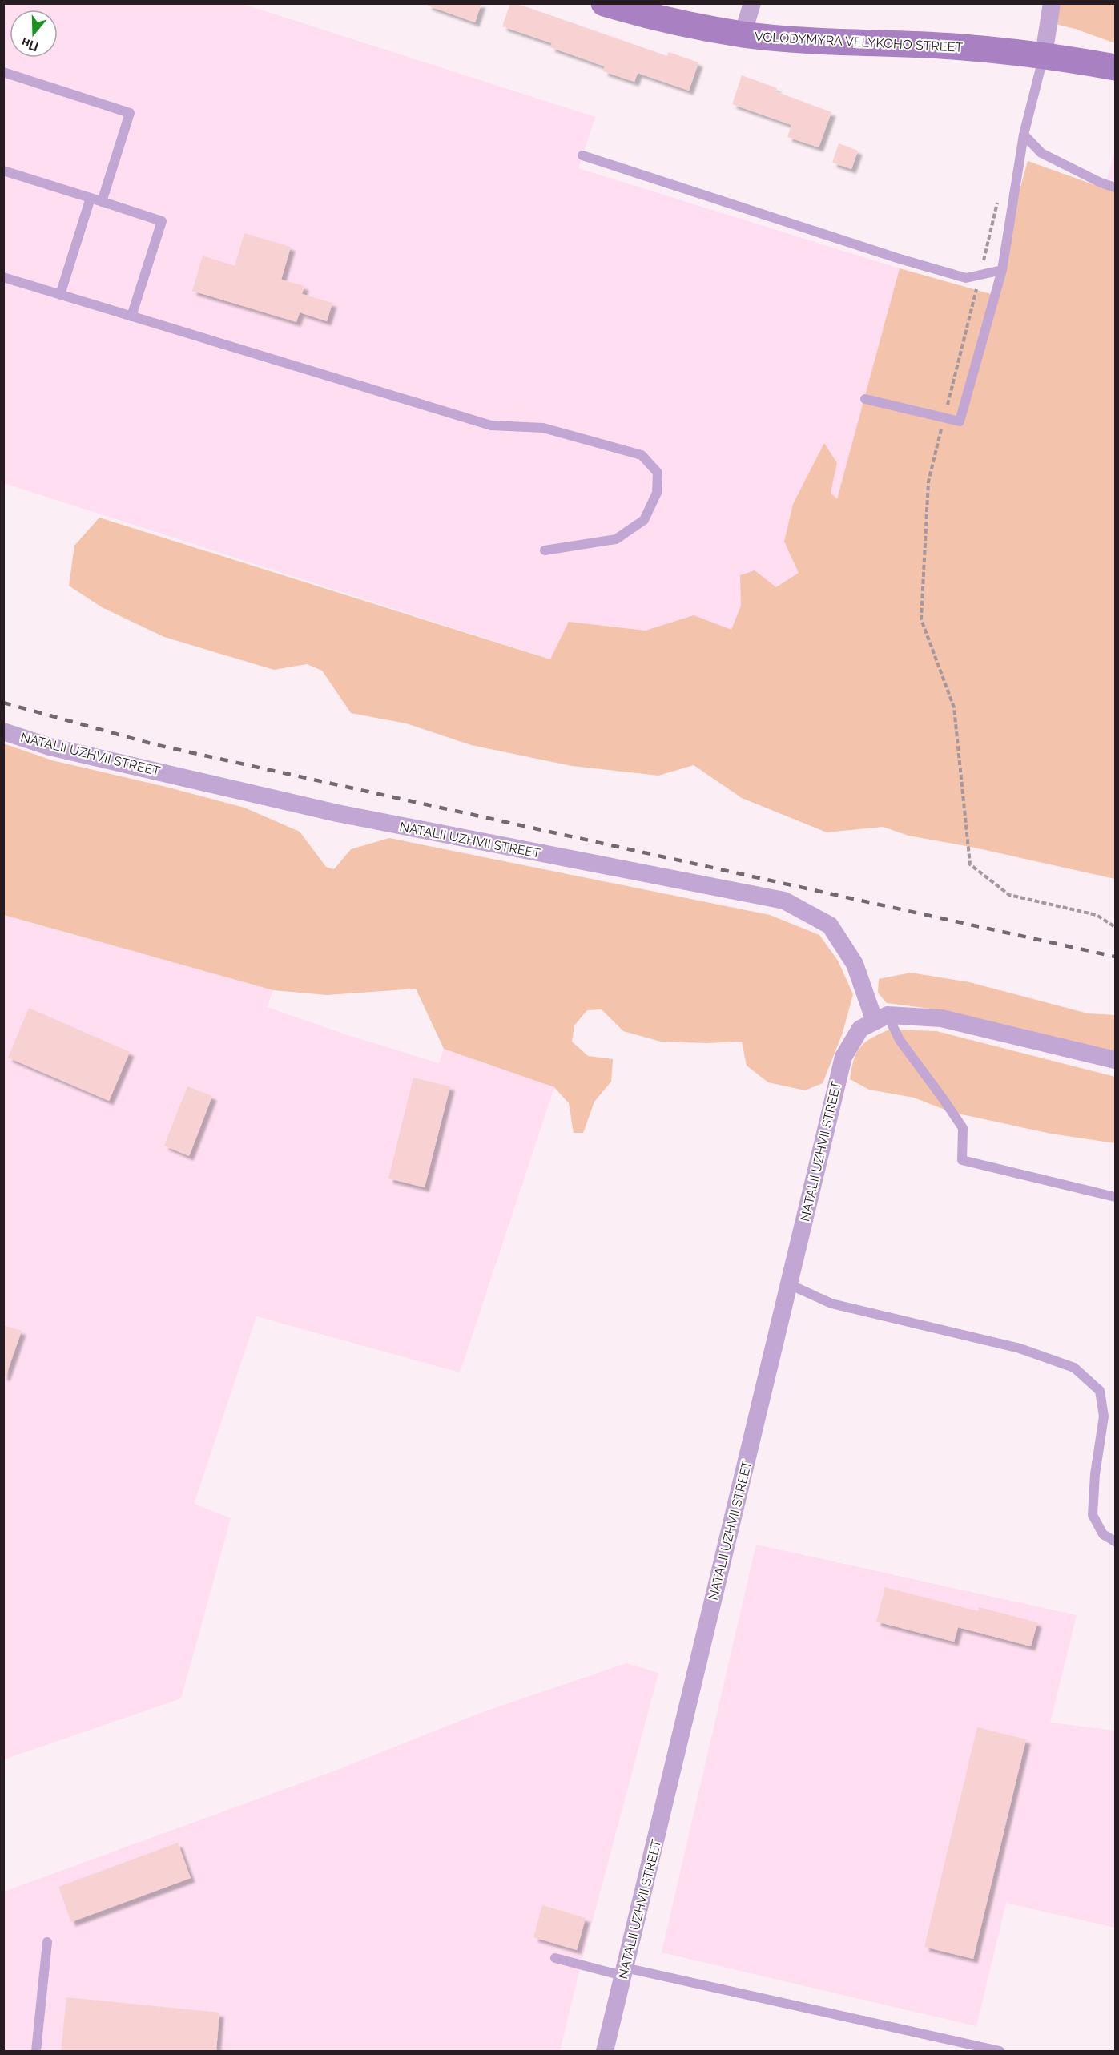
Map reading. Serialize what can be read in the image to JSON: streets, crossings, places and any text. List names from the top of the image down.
{
  "streets": {
    "street": ["VOLODYMYRA VELYKOHO STREET", "NATALII UZHVII STREET"]
  },
  "north": "bottom"
}
